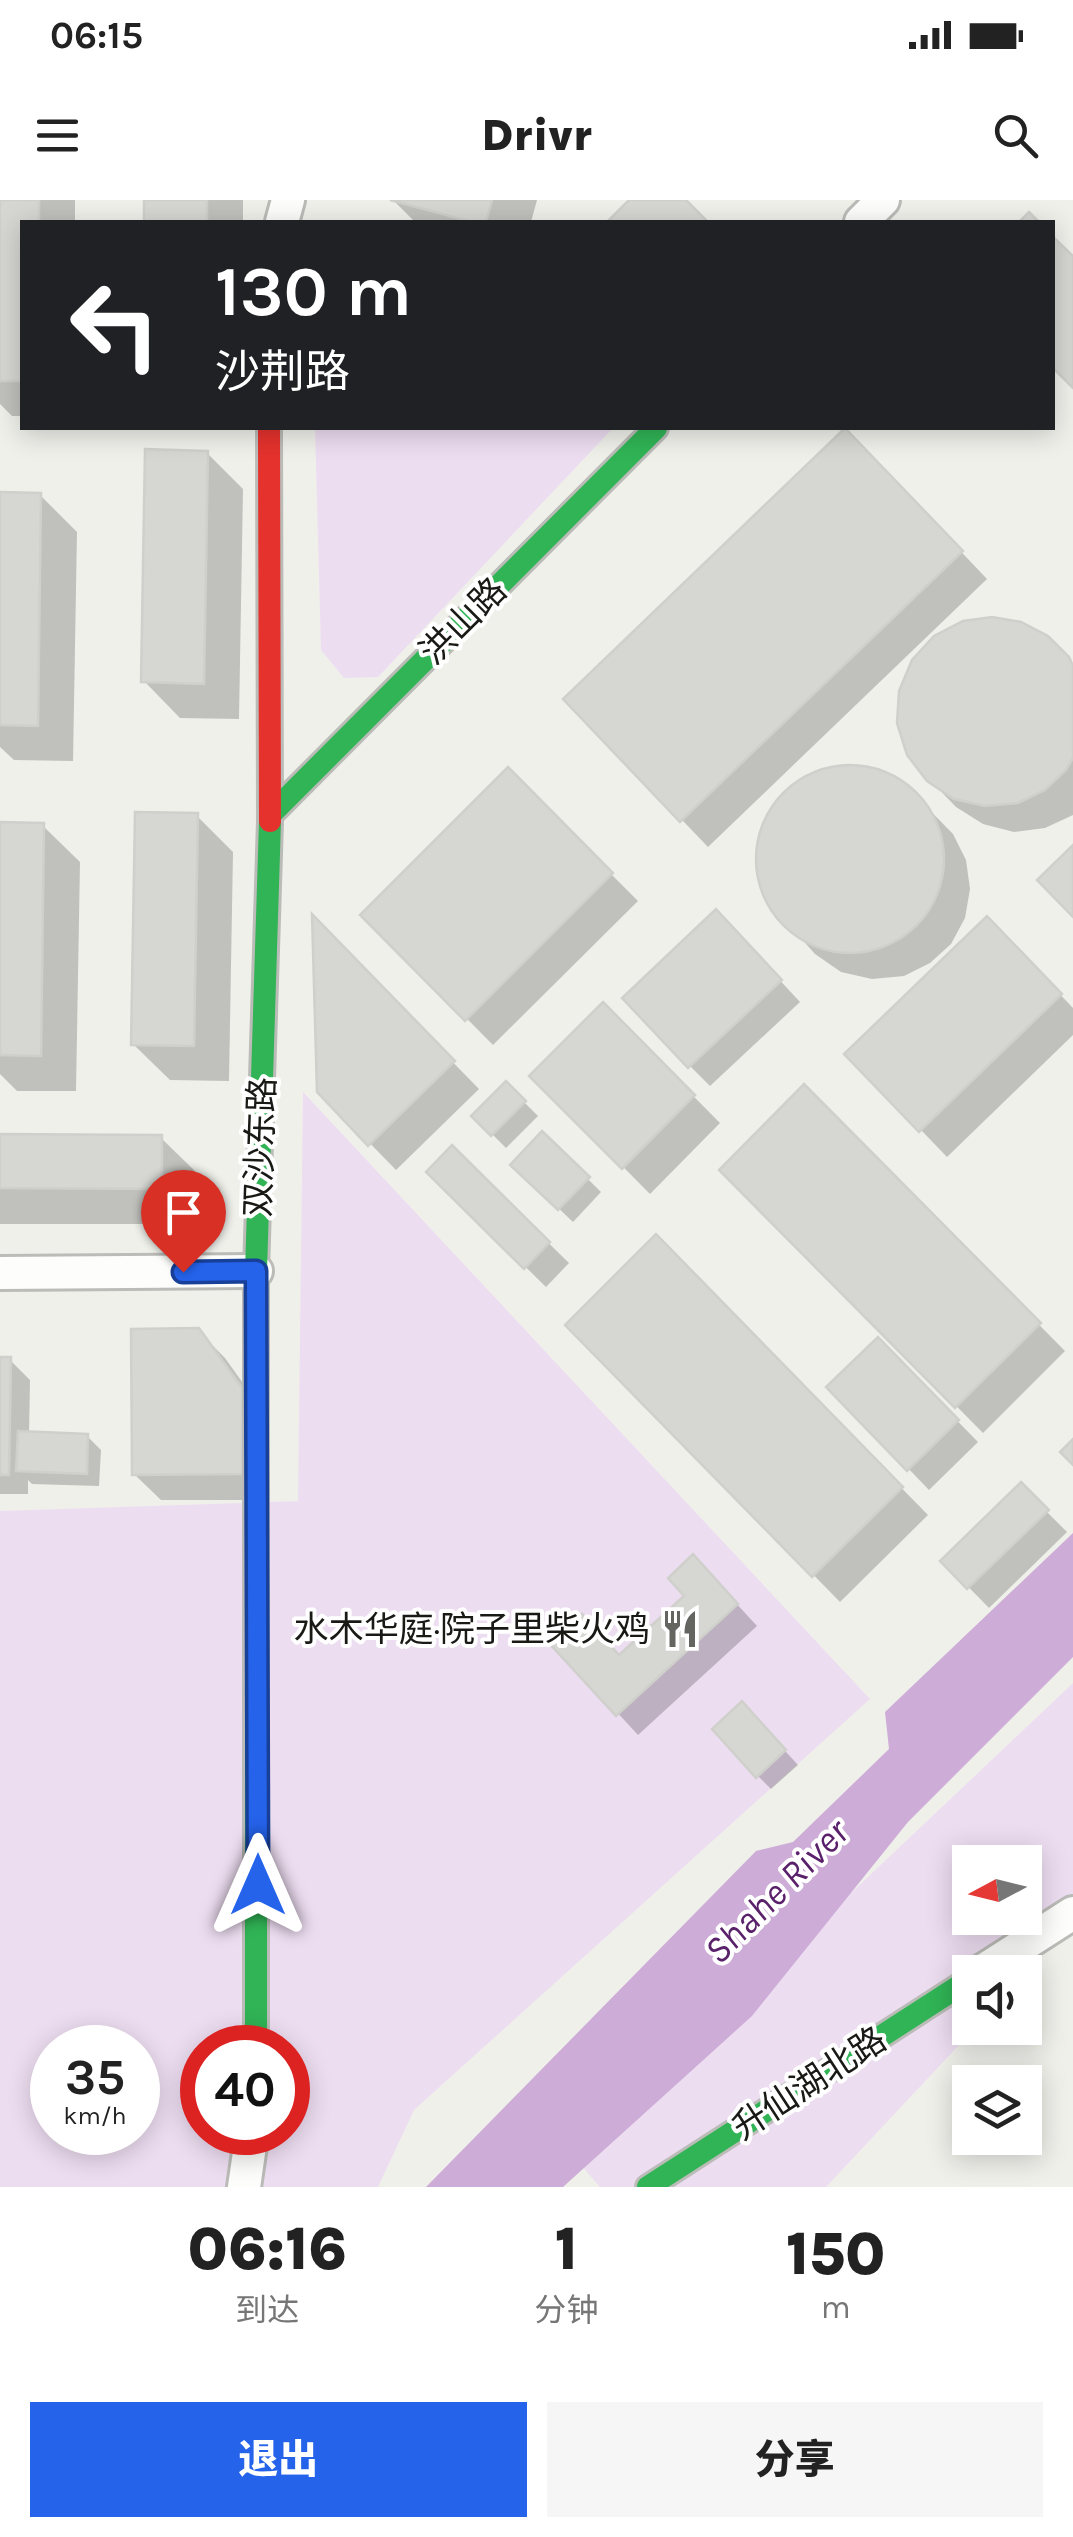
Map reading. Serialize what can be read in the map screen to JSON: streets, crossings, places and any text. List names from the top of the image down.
{
  "streets": {
    "street": ["洪山路", "双沙东路", "升仙湖北路"]
  },
  "crossings": [
    ["洪山路", "双沙东路"]
  ],
  "water": ["Shahe River"],
  "places": {
    "restaurant": ["水木华庭·院子里柴火鸡"]
  },
  "north": "left",
  "page": {
    "status": "06:15",
    "header": "Drivr",
    "turn": ["130 m", "沙荆路"],
    "speed": "35 km/h",
    "limit": "40",
    "eta": [
      "06:16",
      "到达",
      "1",
      "分钟",
      "150",
      "m"
    ],
    "buttons": ["退出", "分享"]
  }
}
